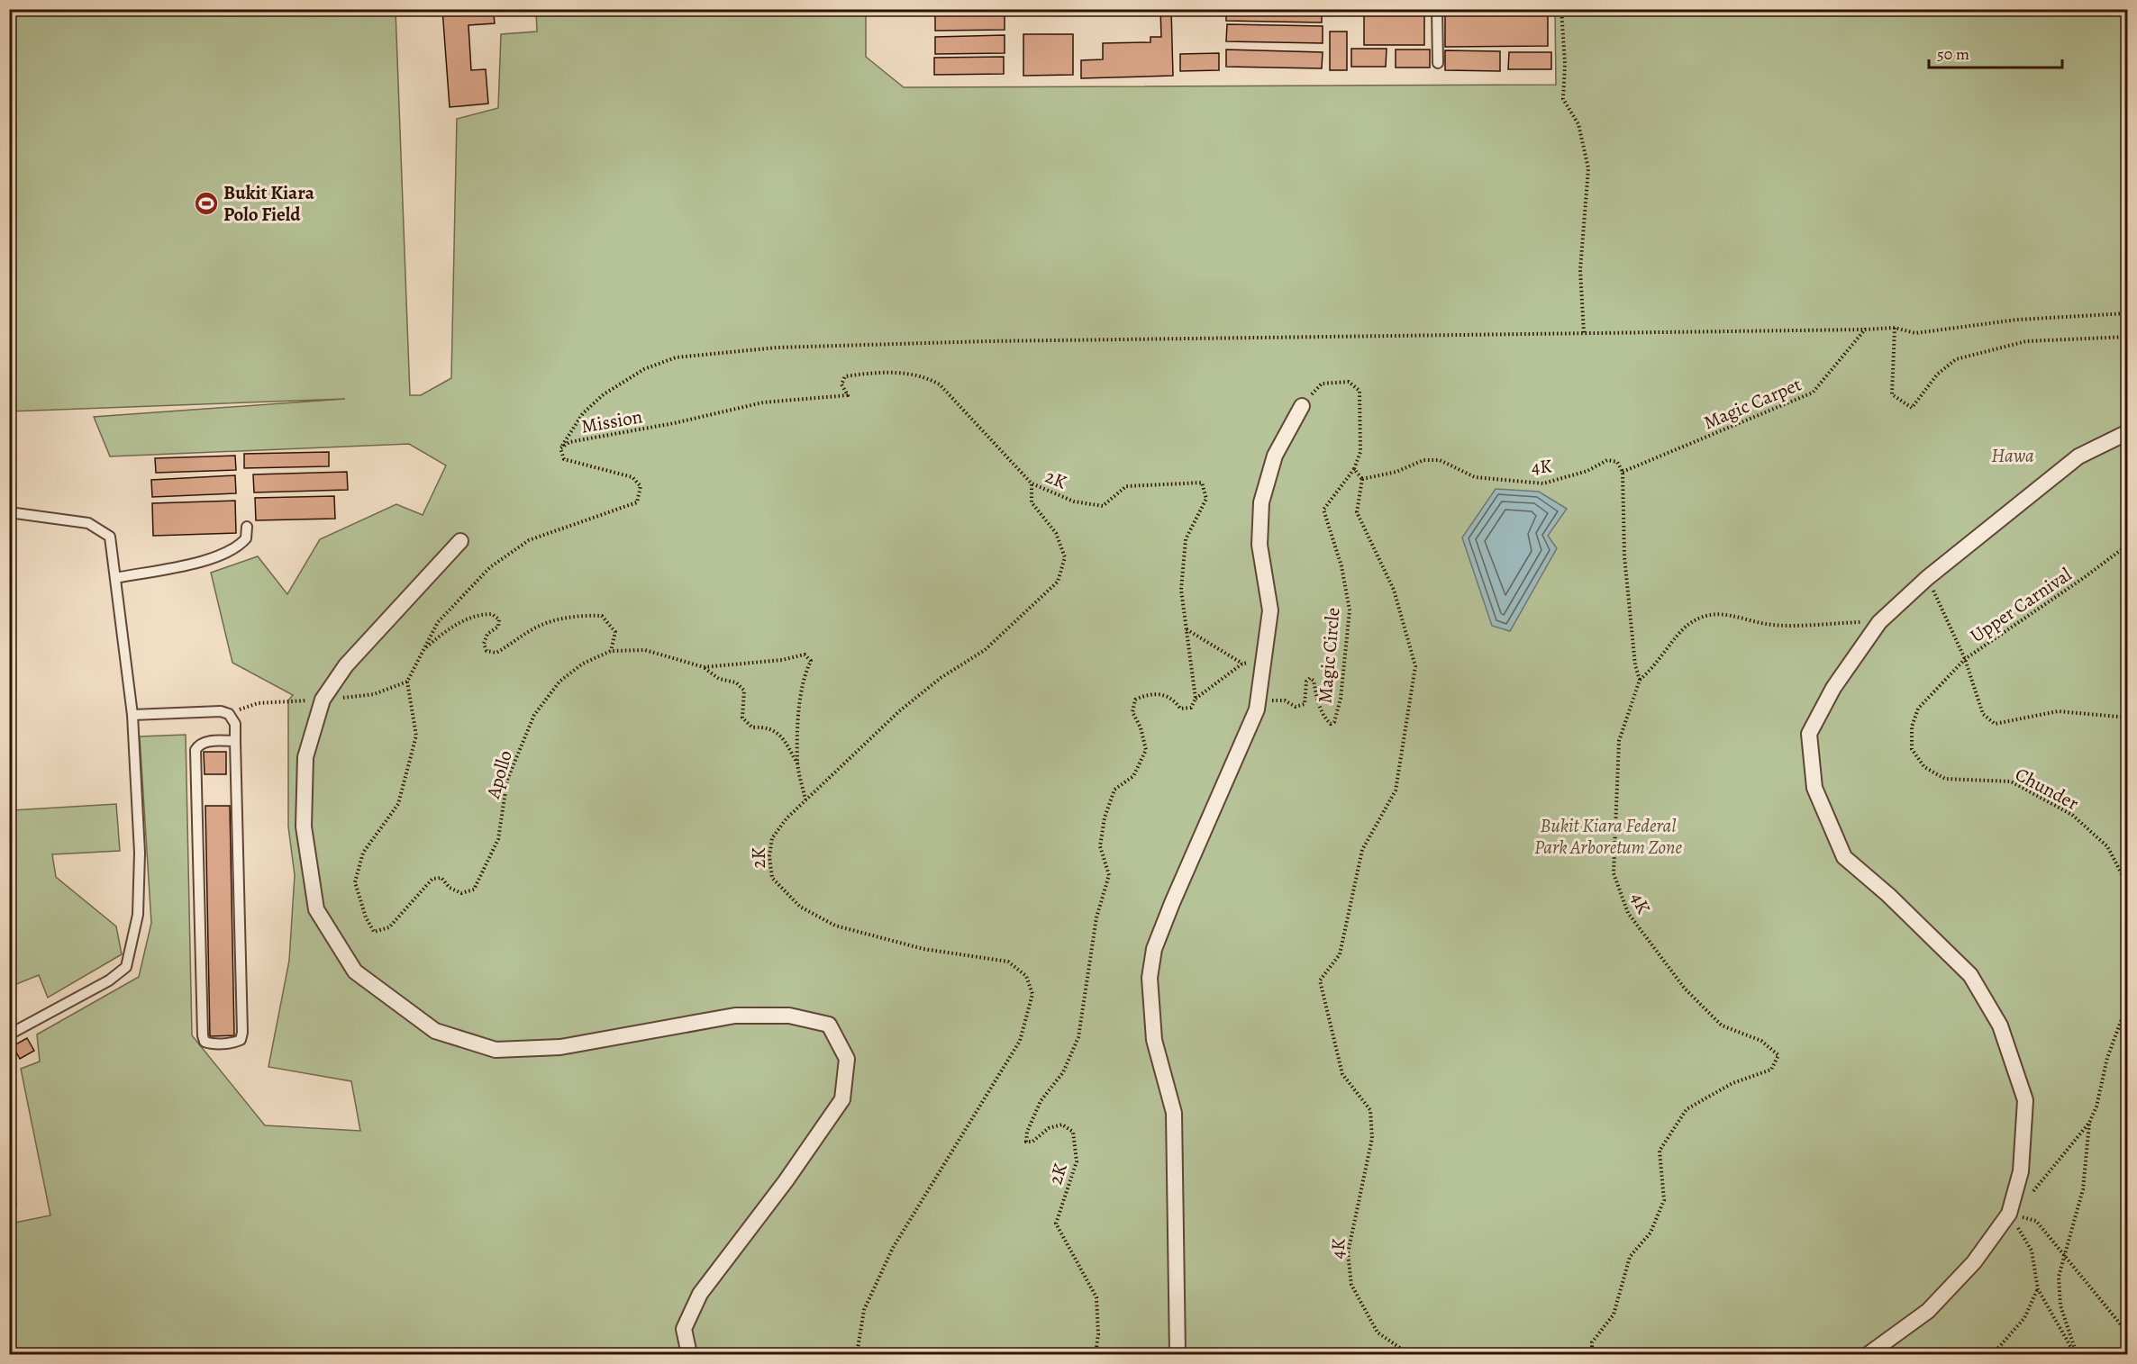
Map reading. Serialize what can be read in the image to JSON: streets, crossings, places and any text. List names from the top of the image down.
{
  "streets": {
    "path": [
      "Magic Carpet",
      "Mission",
      "4K",
      "2K",
      "Upper Carnival",
      "Magic Circle",
      "Apollo",
      "Chunder"
    ]
  },
  "crossings": [
    ["Magic Carpet", "4K"],
    ["Mission", "2K"],
    ["Mission", "Apollo"],
    ["2K", "Apollo"],
    ["Upper Carnival", "Chunder"]
  ],
  "parks": ["Hawa", "Bukit Kiara Federal Park Arboretum Zone"],
  "places": {
    "sports": ["Bukit Kiara Polo Field"]
  },
  "scale_bar": "50 m"
}
